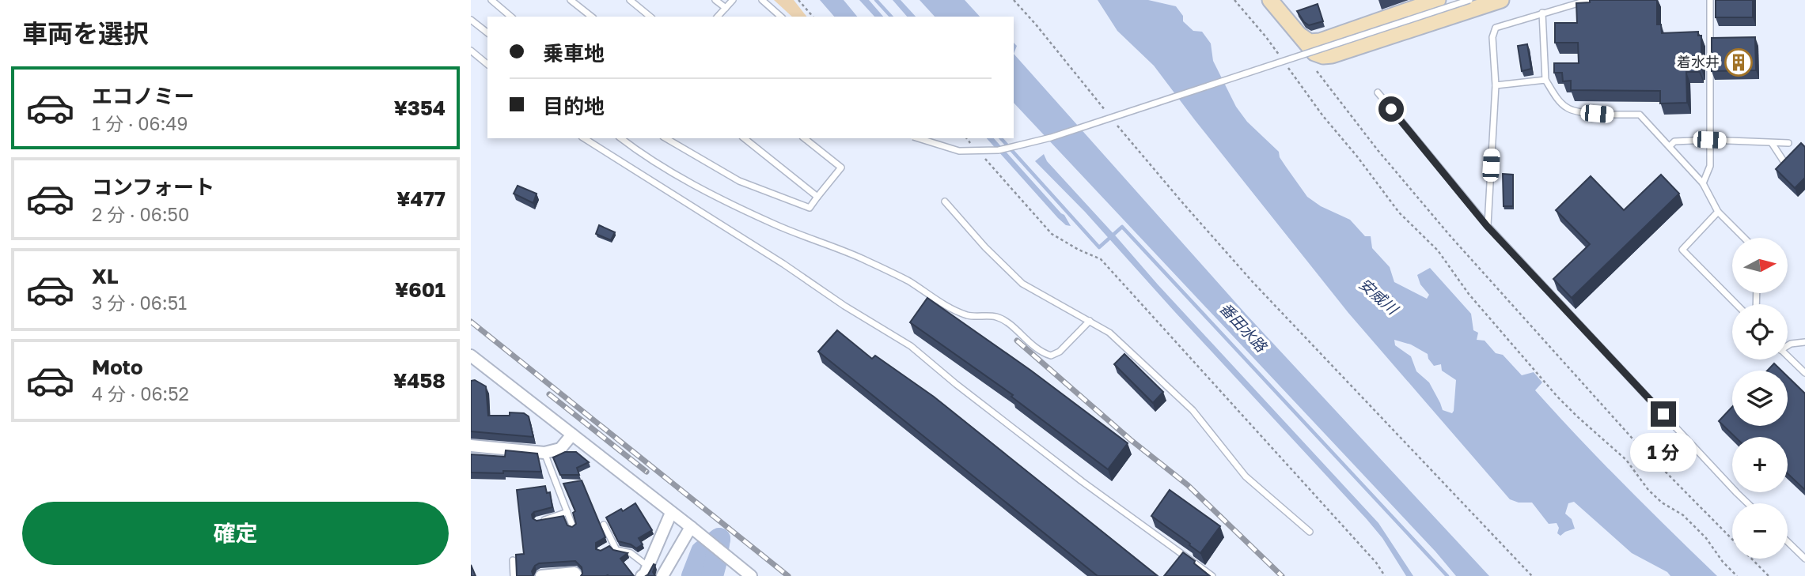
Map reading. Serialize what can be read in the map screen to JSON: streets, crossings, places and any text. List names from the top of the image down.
{
  "water": ["安威川", "番田水路"],
  "places": {
    "building": ["着水井"]
  },
  "north": "right",
  "page": {
    "heading": "車両を選択",
    "banner": ["乗車地", "目的地"],
    "list": [
      {
        "name": "エコノミー",
        "note": "1 分 · 06:49",
        "value": "¥354"
      },
      {
        "name": "コンフォート",
        "note": "2 分 · 06:50",
        "value": "¥477"
      },
      {
        "name": "XL",
        "note": "3 分 · 06:51",
        "value": "¥601"
      },
      {
        "name": "Moto",
        "note": "4 分 · 06:52",
        "value": "¥458"
      }
    ],
    "map_buttons": ["+", "−"],
    "bubble": "1 分",
    "buttons": "確定"
  }
}
